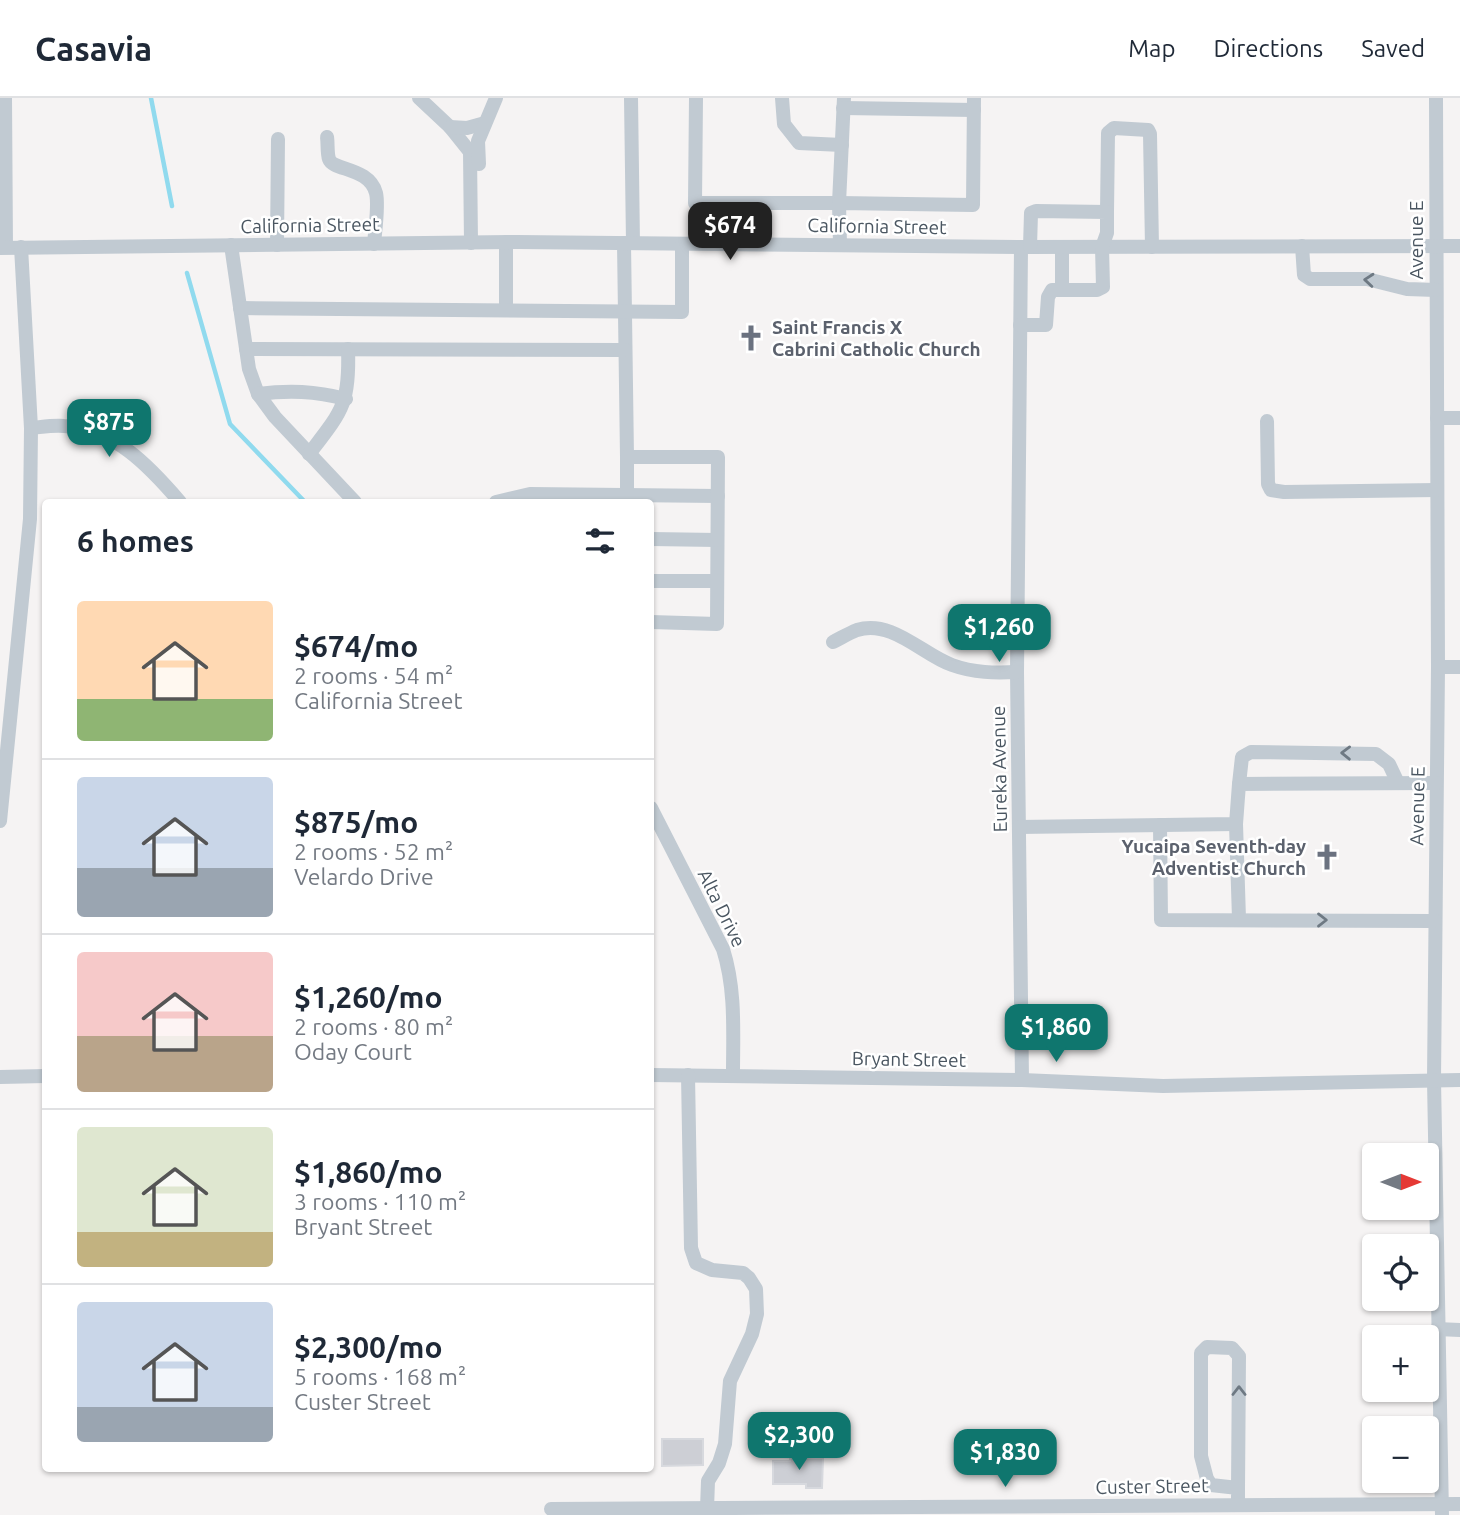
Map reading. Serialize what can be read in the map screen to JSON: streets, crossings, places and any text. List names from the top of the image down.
{
  "streets": {
    "street": [
      "California Street",
      "Avenue E",
      "Eureka Avenue",
      "Alta Drive",
      "Bryant Street",
      "Custer Street"
    ]
  },
  "crossings": [
    ["California Street", "Avenue E"],
    ["California Street", "Eureka Avenue"],
    ["Avenue E", "Bryant Street"],
    ["Avenue E", "Custer Street"],
    ["Eureka Avenue", "Bryant Street"],
    ["Alta Drive", "Bryant Street"]
  ],
  "places": {
    "church": ["Saint Francis X Cabrini Catholic Church", "Yucaipa Seventh-day Adventist Church"]
  },
  "north": "right",
  "page": {
    "header": "Casavia",
    "nav": ["Map", "Directions", "Saved"],
    "price": [
      "$674",
      "$875",
      "$1,260",
      "$1,860",
      "$2,300",
      "$1,830"
    ],
    "heading": "6 homes",
    "list": [
      {
        "name": "$674/mo",
        "note": "2 rooms · 54 m² · California Street"
      },
      {
        "name": "$875/mo",
        "note": "2 rooms · 52 m² · Velardo Drive"
      },
      {
        "name": "$1,260/mo",
        "note": "2 rooms · 80 m² · Oday Court"
      },
      {
        "name": "$1,860/mo",
        "note": "3 rooms · 110 m² · Bryant Street"
      },
      {
        "name": "$2,300/mo",
        "note": "5 rooms · 168 m² · Custer Street"
      }
    ],
    "map_buttons": ["+", "−"]
  }
}
